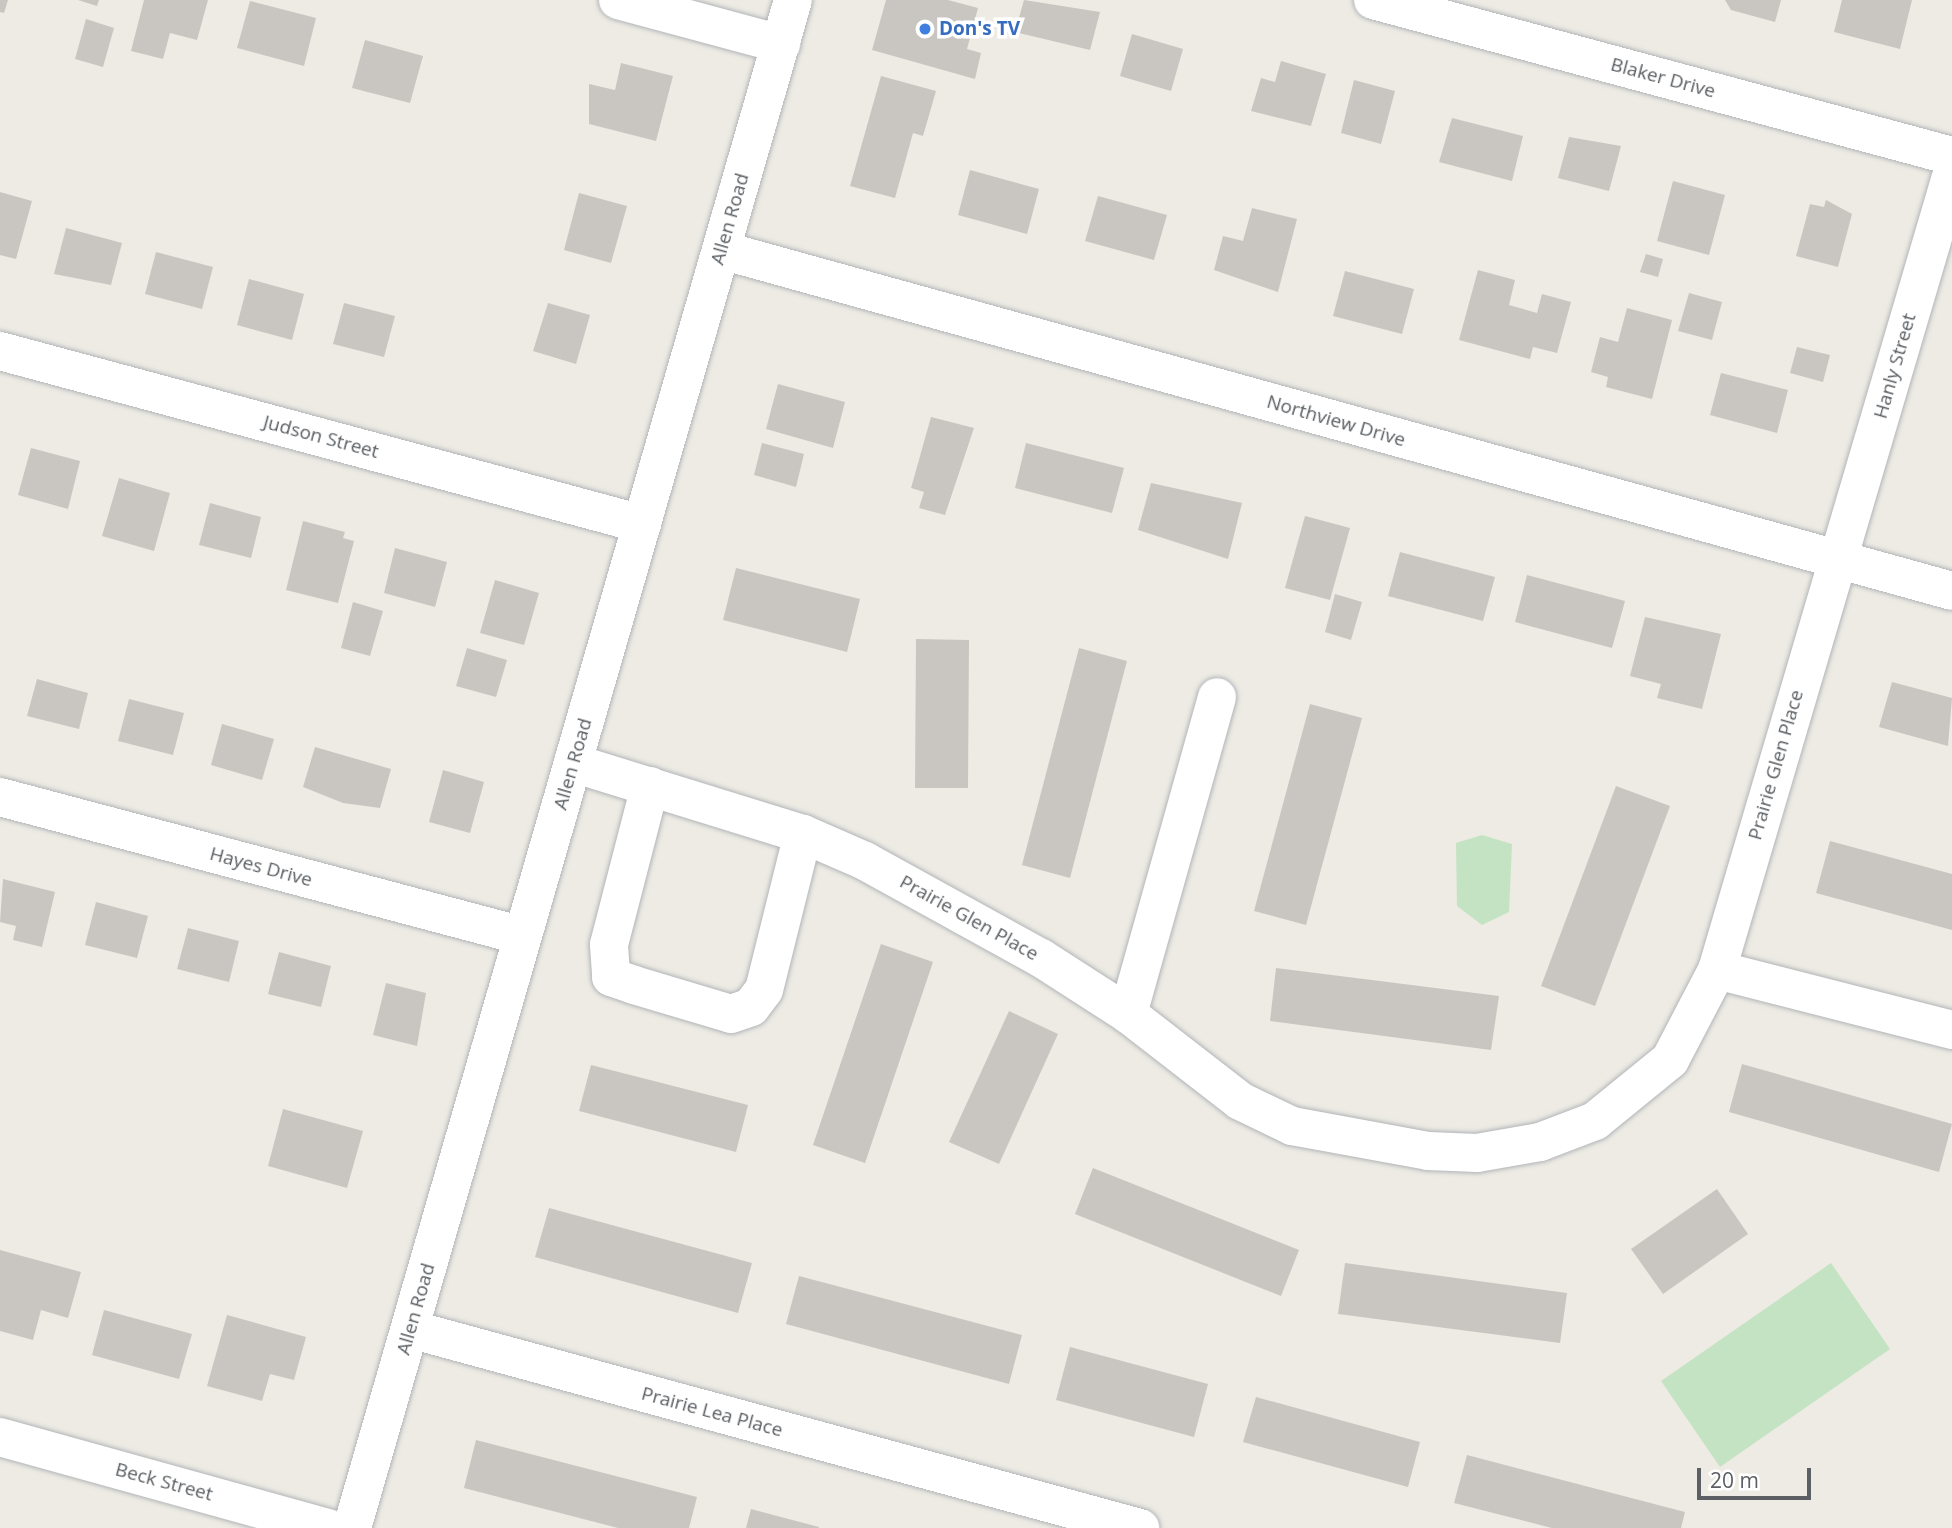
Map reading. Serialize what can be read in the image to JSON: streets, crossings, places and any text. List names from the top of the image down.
{
  "streets": {
    "street": [
      "Blaker Drive",
      "Allen Road",
      "Hanly Street",
      "Northview Drive",
      "Judson Street",
      "Prairie Glen Place",
      "Hayes Drive",
      "Prairie Lea Place",
      "Beck Street"
    ]
  },
  "crossings": [
    ["Allen Road", "Northview Drive"],
    ["Allen Road", "Judson Street"],
    ["Allen Road", "Prairie Glen Place"],
    ["Allen Road", "Hayes Drive"],
    ["Allen Road", "Prairie Lea Place"],
    ["Hanly Street", "Northview Drive"],
    ["Hanly Street", "Prairie Glen Place"],
    ["Northview Drive", "Prairie Glen Place"]
  ],
  "places": ["Don's TV"],
  "scale_bar": "20 m"
}
